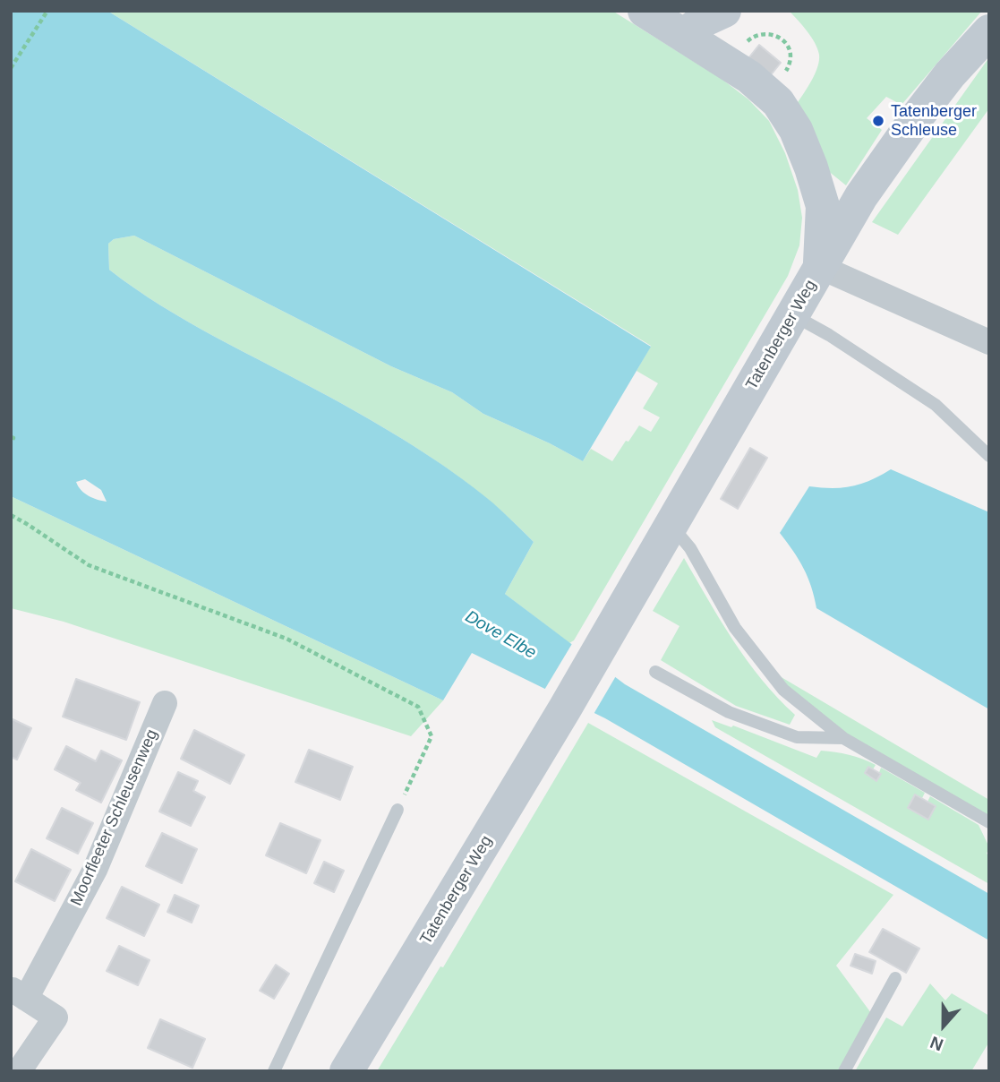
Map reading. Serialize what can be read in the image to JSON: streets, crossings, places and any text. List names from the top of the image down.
{
  "streets": {
    "street": ["Tatenberger Weg", "Moorfleeter Schleusenweg"]
  },
  "water": ["Dove Elbe"],
  "places": ["Tatenberger Schleuse"],
  "north": "bottom"
}
